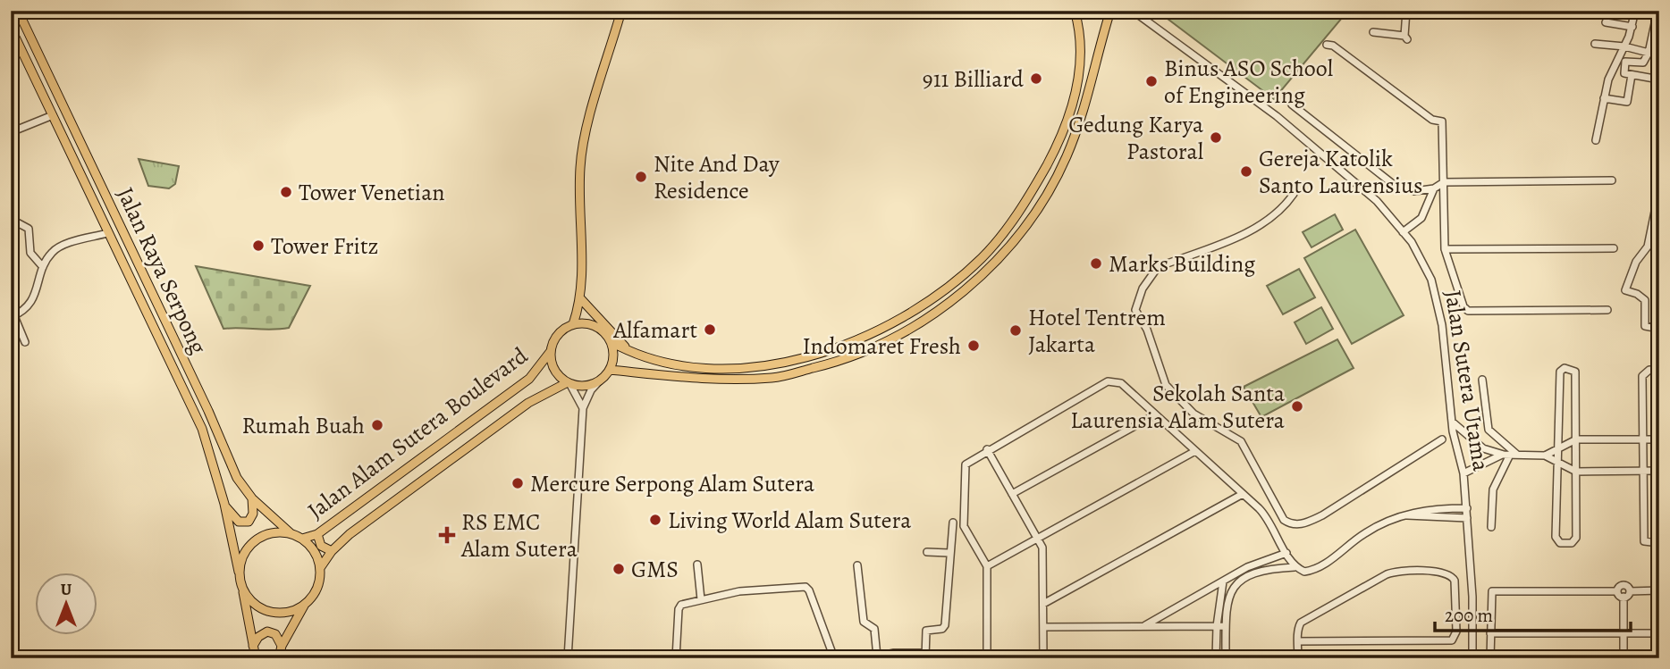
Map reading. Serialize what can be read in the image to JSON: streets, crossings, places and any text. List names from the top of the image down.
{
  "streets": {
    "main road": ["Jalan Raya Serpong", "Jalan Alam Sutera Boulevard"],
    "street": ["Jalan Sutera Utama"]
  },
  "crossings": [
    ["Jalan Raya Serpong", "Jalan Alam Sutera Boulevard"]
  ],
  "places": {
    "other": [
      "911 Billiard",
      "Binus ASO School of Engineering",
      "Gedung Karya Pastoral",
      "Gereja Katolik Santo Laurensius",
      "Nite And Day Residence",
      "Tower Venetian",
      "Tower Fritz",
      "Marks Building",
      "Alfamart",
      "Hotel Tentrem Jakarta",
      "Indomaret Fresh",
      "Sekolah Santa Laurensia Alam Sutera",
      "Rumah Buah",
      "Mercure Serpong Alam Sutera",
      "Living World Alam Sutera",
      "GMS"
    ],
    "health": ["RS EMC Alam Sutera"]
  },
  "scale_bar": "200 m",
  "north": "top"
}
